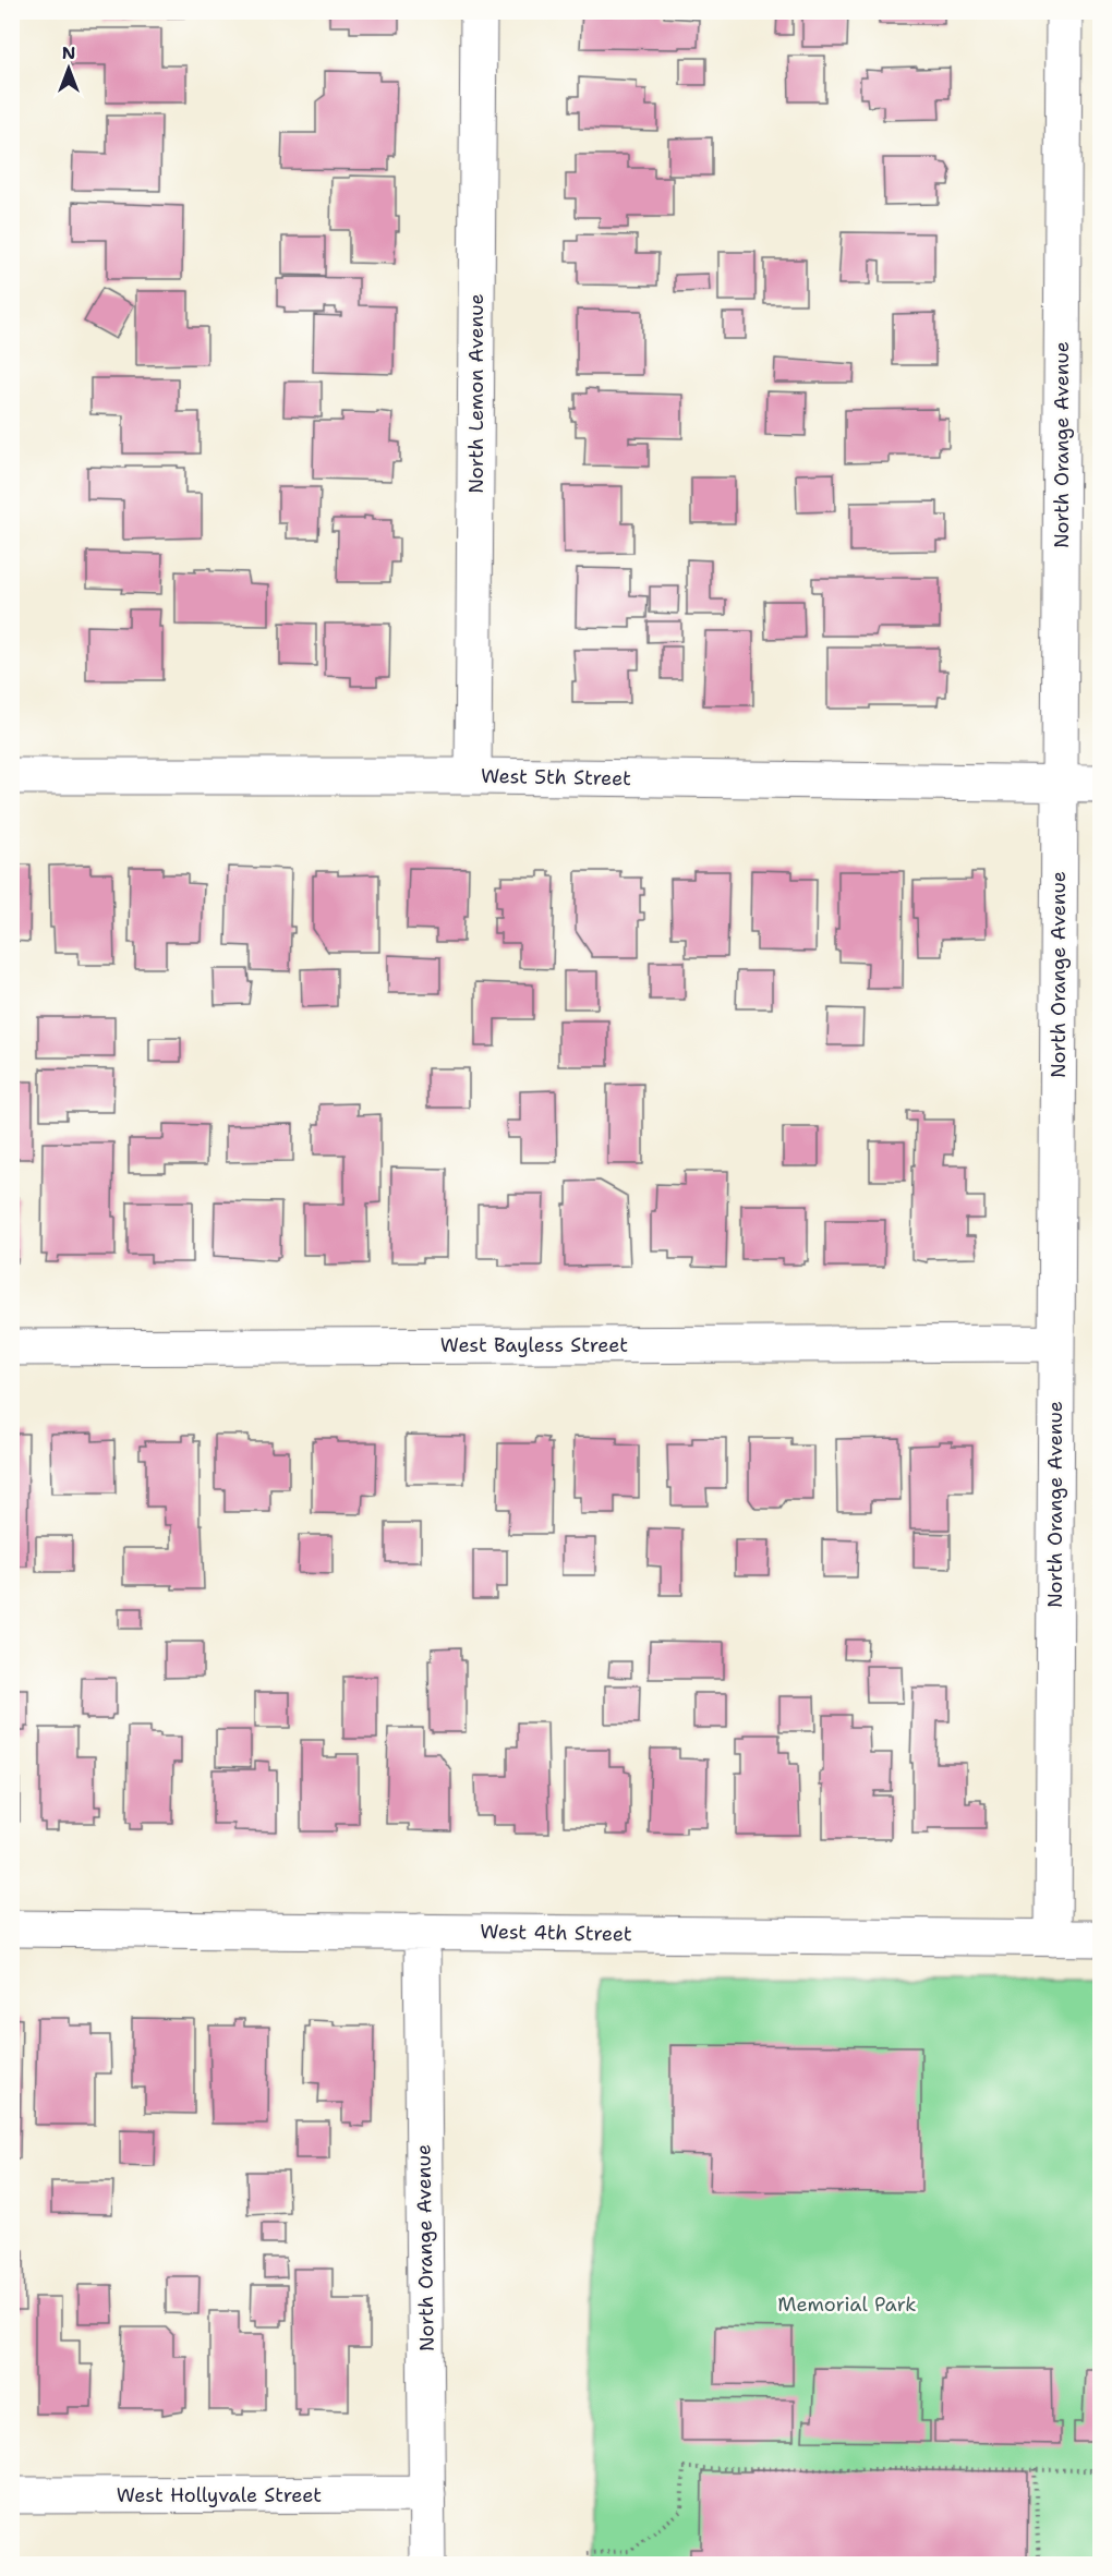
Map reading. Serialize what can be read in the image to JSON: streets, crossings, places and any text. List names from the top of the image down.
{
  "streets": {
    "street": [
      "North Lemon Avenue",
      "North Orange Avenue",
      "West 5th Street",
      "West Bayless Street",
      "West 4th Street",
      "West Hollyvale Street"
    ]
  },
  "crossings": [
    ["North Lemon Avenue", "West 5th Street"],
    ["North Orange Avenue", "West 5th Street"],
    ["North Orange Avenue", "West Bayless Street"],
    ["North Orange Avenue", "West 4th Street"],
    ["North Orange Avenue", "West Hollyvale Street"]
  ],
  "parks": ["Memorial Park"],
  "north": "top"
}
